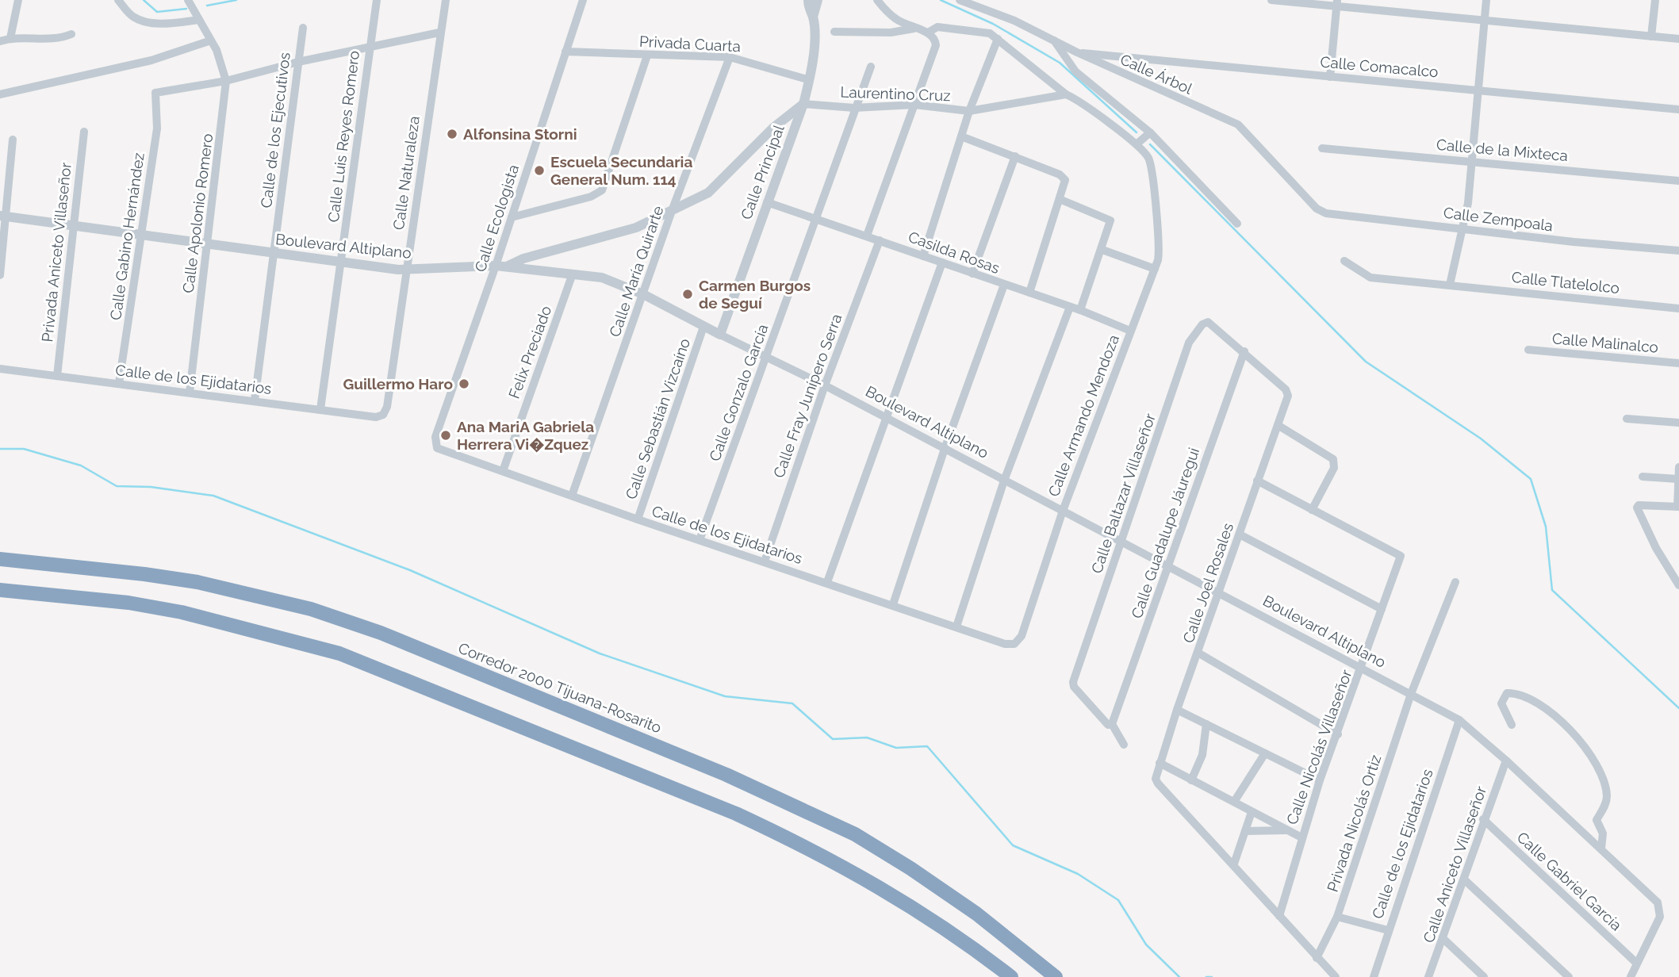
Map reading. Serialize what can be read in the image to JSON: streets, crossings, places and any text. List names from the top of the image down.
{
  "streets": {
    "highway": ["Corredor 2000 Tijuana-Rosarito"],
    "street": [
      "Privada Cuarta",
      "Calle Comacalco",
      "Calle Árbol",
      "Laurentino Cruz",
      "Calle de los Ejecutivos",
      "Calle Luis Reyes Romero",
      "Calle de la Mixteca",
      "Calle Principal",
      "Calle Naturaleza",
      "Calle Apolonio Romero",
      "Calle Ecologista",
      "Calle Zempoala",
      "Calle Gabino Hernández",
      "Boulevard Altiplano",
      "Privada Aniceto Villaseñor",
      "Casilda Rosas",
      "Calle María Quirarte",
      "Calle Tlatelolco",
      "Calle Malinalco",
      "Felix Preciado",
      "Calle de los Ejidatarios",
      "Calle Gonzalo García",
      "Calle Fray Junípero Serra",
      "Calle Armando Mendoza",
      "Calle Sebastián Vizcaíno",
      "Calle Baltazar Villaseñor",
      "Calle Guadalupe Jáuregui",
      "Calle Joel Rosales",
      "Calle Nicolás Villaseñor",
      "Privada Nicolás Ortiz",
      "Calle Aniceto Villaseñor",
      "Calle Gabriel García"
    ]
  },
  "crossings": [
    ["Privada Cuarta", "Calle Principal"],
    ["Privada Cuarta", "Calle Ecologista"],
    ["Privada Cuarta", "Calle María Quirarte"],
    ["Calle Comacalco", "Calle Árbol"],
    ["Calle Árbol", "Calle Zempoala"],
    ["Laurentino Cruz", "Calle Principal"],
    ["Laurentino Cruz", "Calle Gonzalo García"],
    ["Calle de los Ejecutivos", "Boulevard Altiplano"],
    ["Calle de los Ejecutivos", "Calle de los Ejidatarios"],
    ["Calle Luis Reyes Romero", "Boulevard Altiplano"],
    ["Calle Luis Reyes Romero", "Calle de los Ejidatarios"],
    ["Calle Principal", "Boulevard Altiplano"],
    ["Calle Principal", "Casilda Rosas"],
    ["Calle Naturaleza", "Boulevard Altiplano"],
    ["Calle Naturaleza", "Calle de los Ejidatarios"],
    ["Calle Apolonio Romero", "Calle Gabino Hernández"],
    ["Calle Apolonio Romero", "Boulevard Altiplano"],
    ["Calle Apolonio Romero", "Calle de los Ejidatarios"],
    ["Calle Ecologista", "Boulevard Altiplano"],
    ["Calle Ecologista", "Calle de los Ejidatarios"],
    ["Calle Gabino Hernández", "Boulevard Altiplano"],
    ["Calle Gabino Hernández", "Calle de los Ejidatarios"],
    ["Boulevard Altiplano", "Privada Aniceto Villaseñor"],
    ["Boulevard Altiplano", "Calle María Quirarte"],
    ["Boulevard Altiplano", "Felix Preciado"],
    ["Boulevard Altiplano", "Calle de los Ejidatarios"],
    ["Boulevard Altiplano", "Calle Gonzalo García"],
    ["Boulevard Altiplano", "Calle Fray Junípero Serra"],
    ["Boulevard Altiplano", "Calle Armando Mendoza"],
    ["Boulevard Altiplano", "Calle Sebastián Vizcaíno"],
    ["Boulevard Altiplano", "Calle Baltazar Villaseñor"],
    ["Boulevard Altiplano", "Calle Guadalupe Jáuregui"],
    ["Boulevard Altiplano", "Calle Joel Rosales"],
    ["Boulevard Altiplano", "Calle Nicolás Villaseñor"],
    ["Boulevard Altiplano", "Privada Nicolás Ortiz"],
    ["Boulevard Altiplano", "Calle Aniceto Villaseñor"],
    ["Boulevard Altiplano", "Calle Gabriel García"],
    ["Privada Aniceto Villaseñor", "Calle de los Ejidatarios"],
    ["Casilda Rosas", "Calle Gonzalo García"],
    ["Casilda Rosas", "Calle Fray Junípero Serra"],
    ["Casilda Rosas", "Calle Armando Mendoza"],
    ["Calle María Quirarte", "Calle de los Ejidatarios"],
    ["Felix Preciado", "Calle de los Ejidatarios"],
    ["Calle de los Ejidatarios", "Calle Gonzalo García"],
    ["Calle de los Ejidatarios", "Calle Fray Junípero Serra"],
    ["Calle de los Ejidatarios", "Calle Armando Mendoza"],
    ["Calle de los Ejidatarios", "Calle Sebastián Vizcaíno"],
    ["Calle Baltazar Villaseñor", "Calle Guadalupe Jáuregui"],
    ["Calle Baltazar Villaseñor", "Calle Joel Rosales"],
    ["Calle Guadalupe Jáuregui", "Calle Joel Rosales"],
    ["Calle Aniceto Villaseñor", "Calle Gabriel García"]
  ],
  "places": [
    "Alfonsina Storni",
    "Escuela Secundaria General Num. 114",
    "Carmen Burgos de Seguí",
    "Guillermo Haro",
    "Ana MariA Gabriela Herrera Vi�Zquez"
  ]
}
